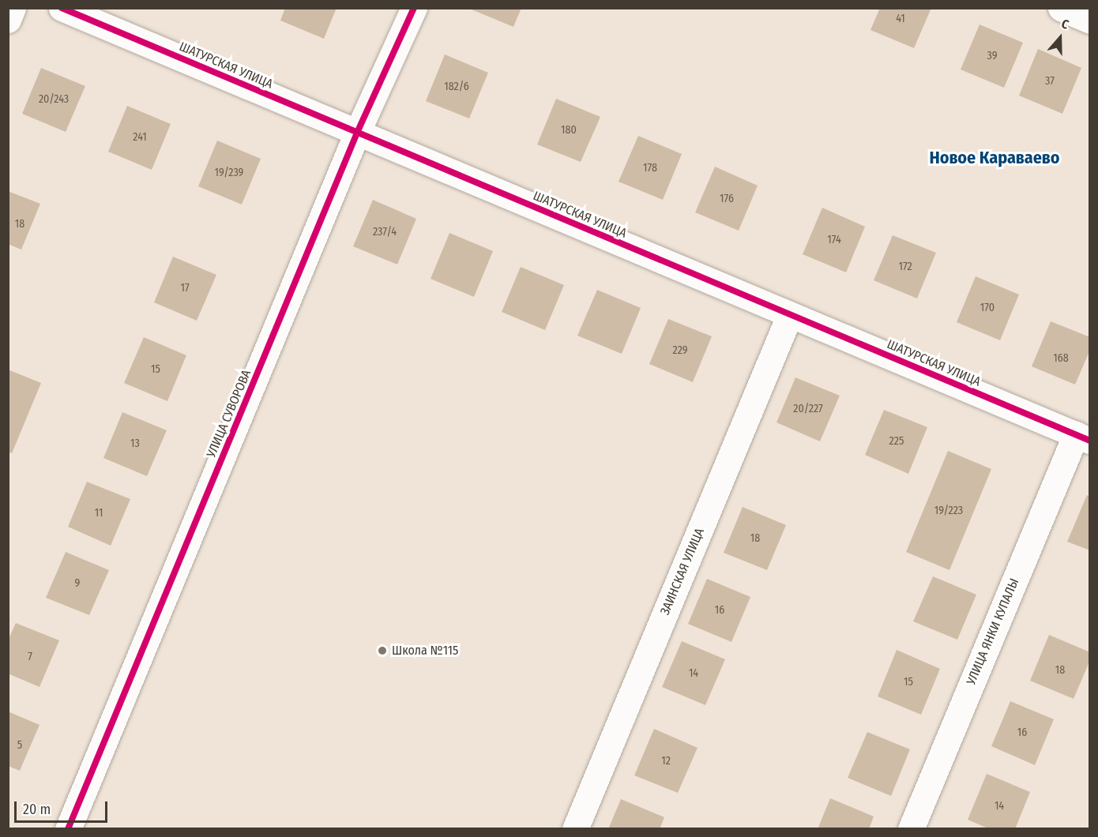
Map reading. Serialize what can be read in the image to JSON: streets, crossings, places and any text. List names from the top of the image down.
{
  "streets": {
    "street": [
      "ШАТУРСКАЯ УЛИЦА",
      "УЛИЦА СУВОРОВА",
      "ЗАИНСКАЯ УЛИЦА",
      "УЛИЦА ЯНКИ КУПАЛЫ"
    ]
  },
  "crossings": [
    ["ШАТУРСКАЯ УЛИЦА", "УЛИЦА СУВОРОВА"],
    ["ШАТУРСКАЯ УЛИЦА", "ЗАИНСКАЯ УЛИЦА"],
    ["ШАТУРСКАЯ УЛИЦА", "УЛИЦА ЯНКИ КУПАЛЫ"]
  ],
  "districts": ["Новое Караваево"],
  "places": ["Школа №115"],
  "house_numbers": [
    "41",
    "39",
    "37",
    "182/6",
    "20/243",
    "180",
    "241",
    "178",
    "19/239",
    "176",
    "18",
    "237/4",
    "174",
    "172",
    "17",
    "170",
    "229",
    "168",
    "15",
    "20/227",
    "225",
    "13",
    "19/223",
    "11",
    "18",
    "9",
    "16",
    "7",
    "18",
    "14",
    "15",
    "16",
    "5",
    "12",
    "14"
  ],
  "scale_bar": "20 m",
  "north": "top"
}
